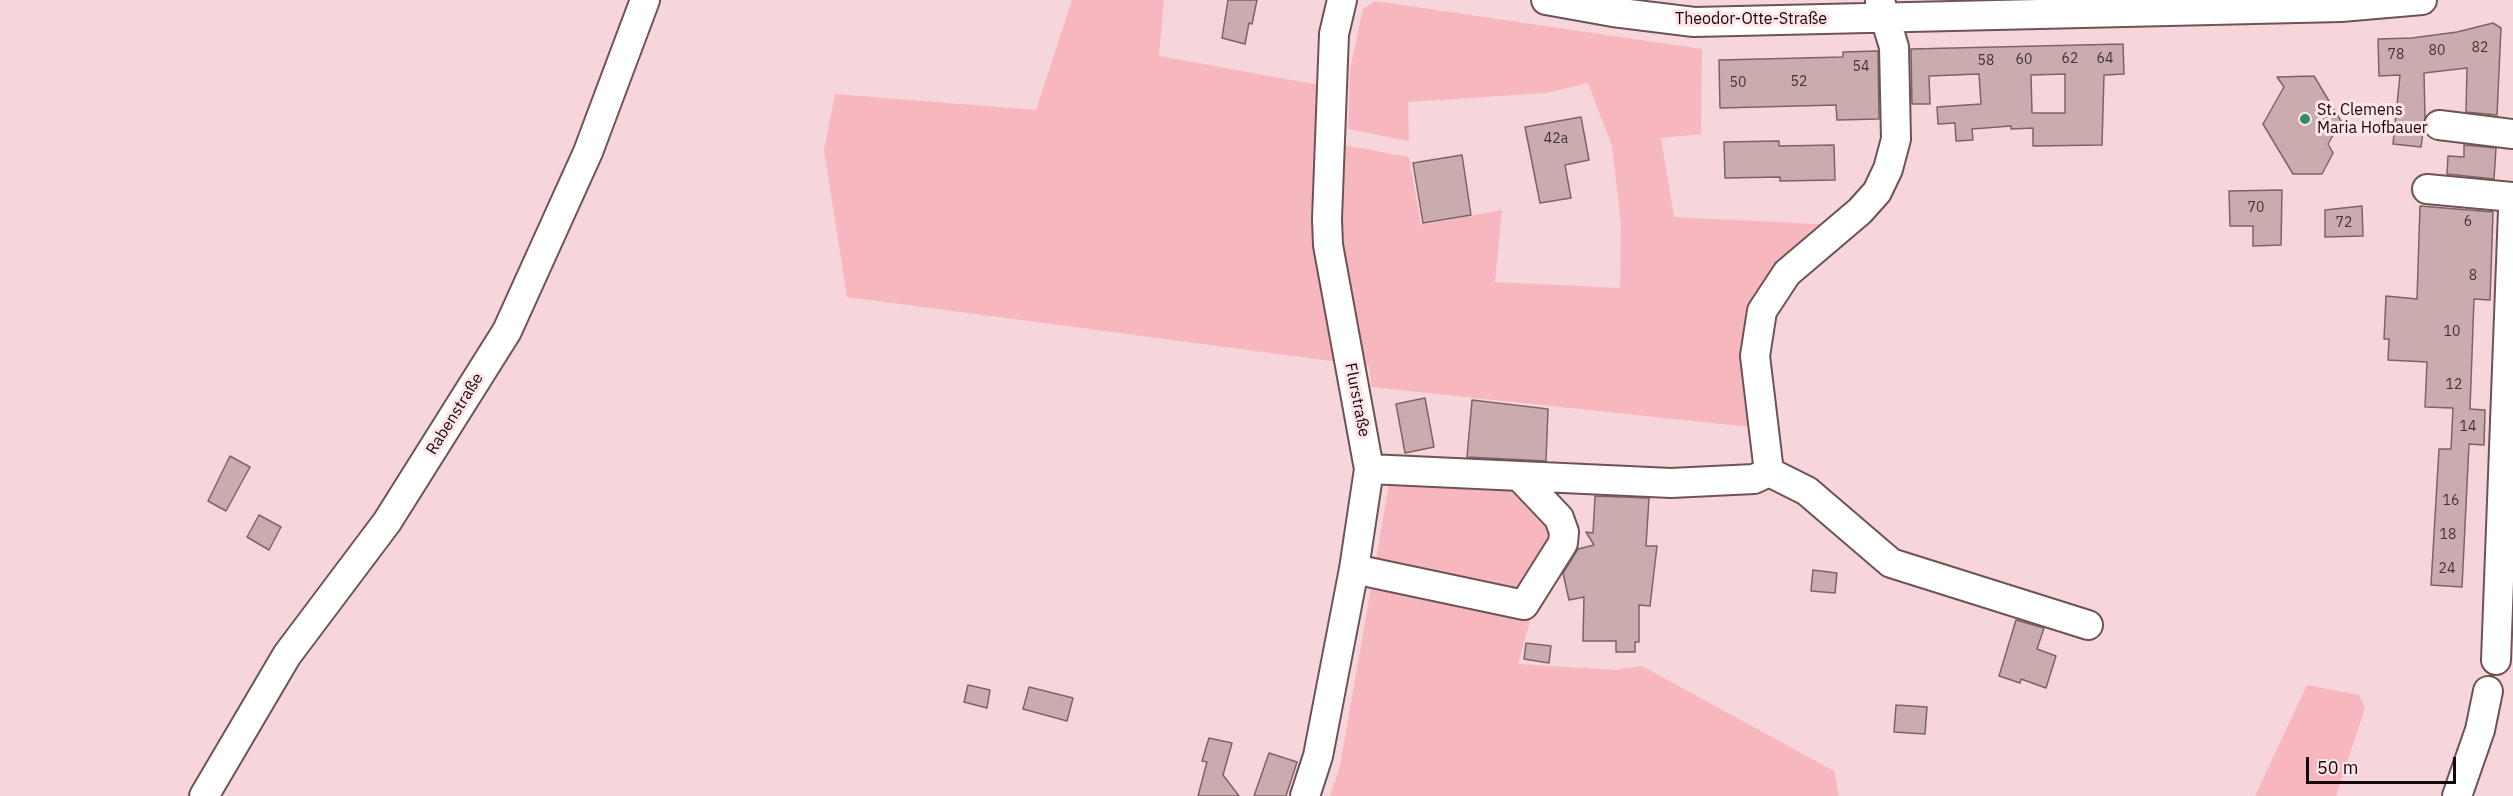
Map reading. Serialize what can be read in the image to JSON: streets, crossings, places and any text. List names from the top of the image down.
{
  "streets": {
    "street": ["Theodor-Otte-Straße", "Flurstraße", "Rabenstraße"]
  },
  "places": ["St. Clemens Maria Hofbauer"],
  "house_numbers": [
    "82",
    "80",
    "78",
    "62",
    "64",
    "60",
    "58",
    "54",
    "52",
    "50",
    "42a",
    "70",
    "6",
    "72",
    "8",
    "10",
    "12",
    "14",
    "16",
    "18",
    "24"
  ],
  "scale_bar": "50 m"
}
